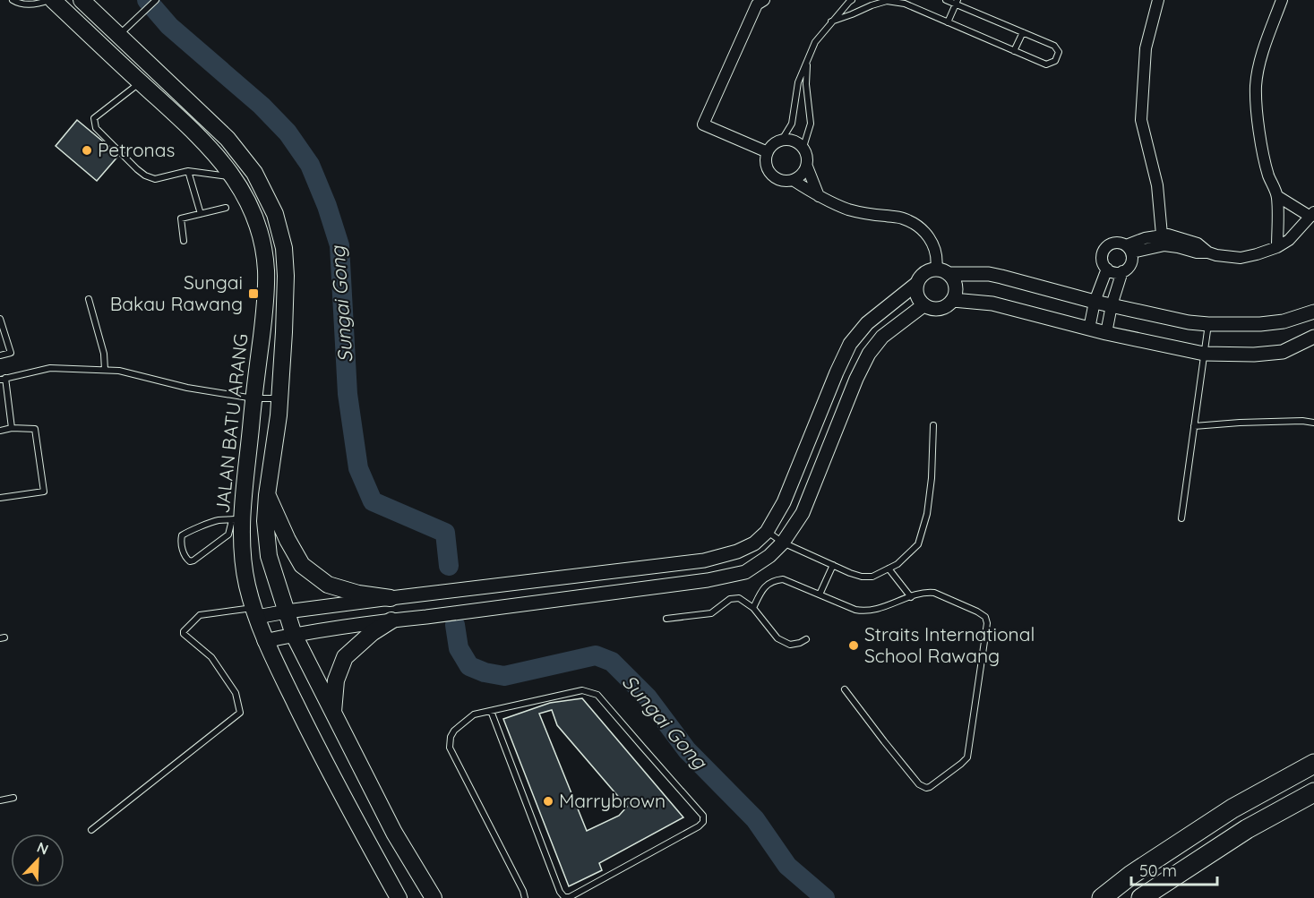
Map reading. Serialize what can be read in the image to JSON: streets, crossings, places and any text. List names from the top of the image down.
{
  "streets": {
    "main road": ["JALAN BATU ARANG"]
  },
  "water": ["Sungai Gong"],
  "places": {
    "other": ["Petronas", "Straits International School Rawang", "Marrybrown"],
    "transit": ["Sungai Bakau Rawang"]
  },
  "scale_bar": "50 m",
  "north": "top right"
}
